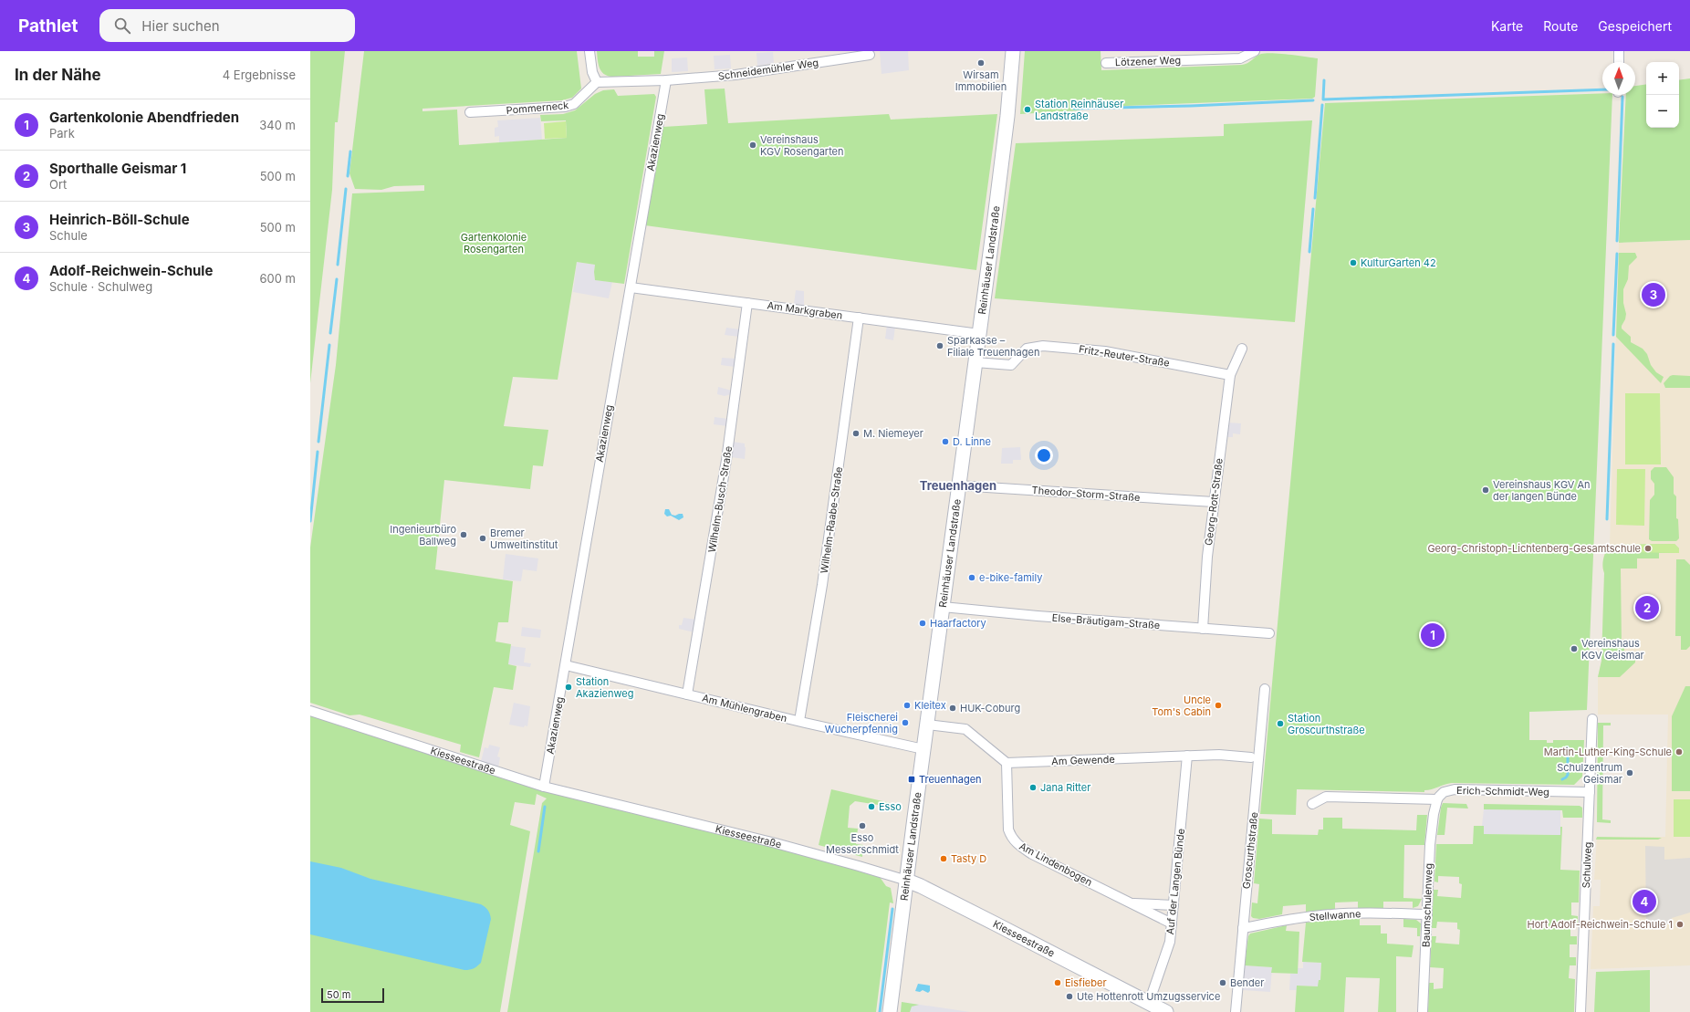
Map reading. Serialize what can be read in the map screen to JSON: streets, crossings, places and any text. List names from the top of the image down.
{
  "streets": {
    "main road": ["Reinhäuser Landstraße", "Kiesseestraße"],
    "street": [
      "Lötzener Weg",
      "Schneidemühler Weg",
      "Pommerneck",
      "Akazienweg",
      "Am Markgraben",
      "Fritz-Reuter-Straße",
      "Theodor-Storm-Straße",
      "Wilhelm-Busch-Straße",
      "Georg-Rott-Straße",
      "Wilhelm-Raabe-Straße",
      "Else-Bräutigam-Straße",
      "Am Mühlengraben",
      "Am Gewende",
      "Erich-Schmidt-Weg",
      "Groscurthstraße",
      "Am Lindenbogen",
      "Schulweg",
      "Auf der Langen Bünde",
      "Baumschulenweg",
      "Stellwanne"
    ]
  },
  "crossings": [
    ["Schneidemühler Weg", "Akazienweg"],
    ["Akazienweg", "Am Markgraben"],
    ["Akazienweg", "Am Mühlengraben"],
    ["Akazienweg", "Kiesseestraße"],
    ["Reinhäuser Landstraße", "Am Markgraben"],
    ["Reinhäuser Landstraße", "Fritz-Reuter-Straße"],
    ["Reinhäuser Landstraße", "Theodor-Storm-Straße"],
    ["Reinhäuser Landstraße", "Else-Bräutigam-Straße"],
    ["Reinhäuser Landstraße", "Am Mühlengraben"],
    ["Reinhäuser Landstraße", "Kiesseestraße"],
    ["Am Markgraben", "Wilhelm-Busch-Straße"],
    ["Am Markgraben", "Wilhelm-Raabe-Straße"],
    ["Fritz-Reuter-Straße", "Georg-Rott-Straße"],
    ["Theodor-Storm-Straße", "Georg-Rott-Straße"],
    ["Wilhelm-Busch-Straße", "Am Mühlengraben"],
    ["Georg-Rott-Straße", "Else-Bräutigam-Straße"],
    ["Wilhelm-Raabe-Straße", "Am Mühlengraben"],
    ["Kiesseestraße", "Auf der Langen Bünde"],
    ["Am Gewende", "Am Lindenbogen"],
    ["Am Gewende", "Auf der Langen Bünde"],
    ["Erich-Schmidt-Weg", "Schulweg"],
    ["Erich-Schmidt-Weg", "Baumschulenweg"],
    ["Groscurthstraße", "Stellwanne"],
    ["Am Lindenbogen", "Auf der Langen Bünde"],
    ["Baumschulenweg", "Stellwanne"]
  ],
  "districts": ["Treuenhagen"],
  "parks": ["Gartenkolonie Rosengarten"],
  "places": {
    "other": [
      "Wirsam Immobilien",
      "Station Reinhäuser Landstraße",
      "Vereinshaus KGV Rosengarten",
      "KulturGarten 42",
      "Sparkasse – Filiale Treuenhagen",
      "M. Niemeyer",
      "D. Linne",
      "Vereinshaus KGV An der langen Bünde",
      "Ingenieurbüro Ballweg",
      "Bremer Umweltinstitut",
      "Georg-Christoph-Lichtenberg-Gesamtschule",
      "e-bike-family",
      "Haarfactory",
      "Vereinshaus KGV Geismar",
      "Station Akazienweg",
      "Kleitex",
      "Uncle Tom's Cabin",
      "HUK-Coburg",
      "Fleischerei Wucherpfennig",
      "Station Groscurthstraße",
      "Martin-Luther-King-Schule",
      "Schulzentrum Geismar",
      "Jana Ritter",
      "Esso",
      "Esso Messerschmidt",
      "Tasty D",
      "Hort Adolf-Reichwein-Schule 1",
      "Eisfieber",
      "Bender",
      "Ute Hottenrott Umzugsservice"
    ],
    "transit": ["Treuenhagen"]
  },
  "scale_bar": "50 m",
  "north": "top",
  "page": {
    "header": "Pathlet",
    "search": "Hier suchen",
    "nav": ["Karte", "Route", "Gespeichert"],
    "heading": ["In der Nähe", "4 Ergebnisse"],
    "map_buttons": ["+", "−"],
    "list": [
      {
        "mark": "1",
        "name": "Gartenkolonie Abendfrieden",
        "note": "Park",
        "value": "340 m"
      },
      {
        "mark": "2",
        "name": "Sporthalle Geismar 1",
        "note": "Ort",
        "value": "500 m"
      },
      {
        "mark": "3",
        "name": "Heinrich-Böll-Schule",
        "note": "Schule",
        "value": "500 m"
      },
      {
        "mark": "4",
        "name": "Adolf-Reichwein-Schule",
        "note": "Schule · Schulweg",
        "value": "600 m"
      }
    ],
    "pins": [
      "3",
      "2",
      "1",
      "4"
    ],
    "scale": "50 m"
  }
}
